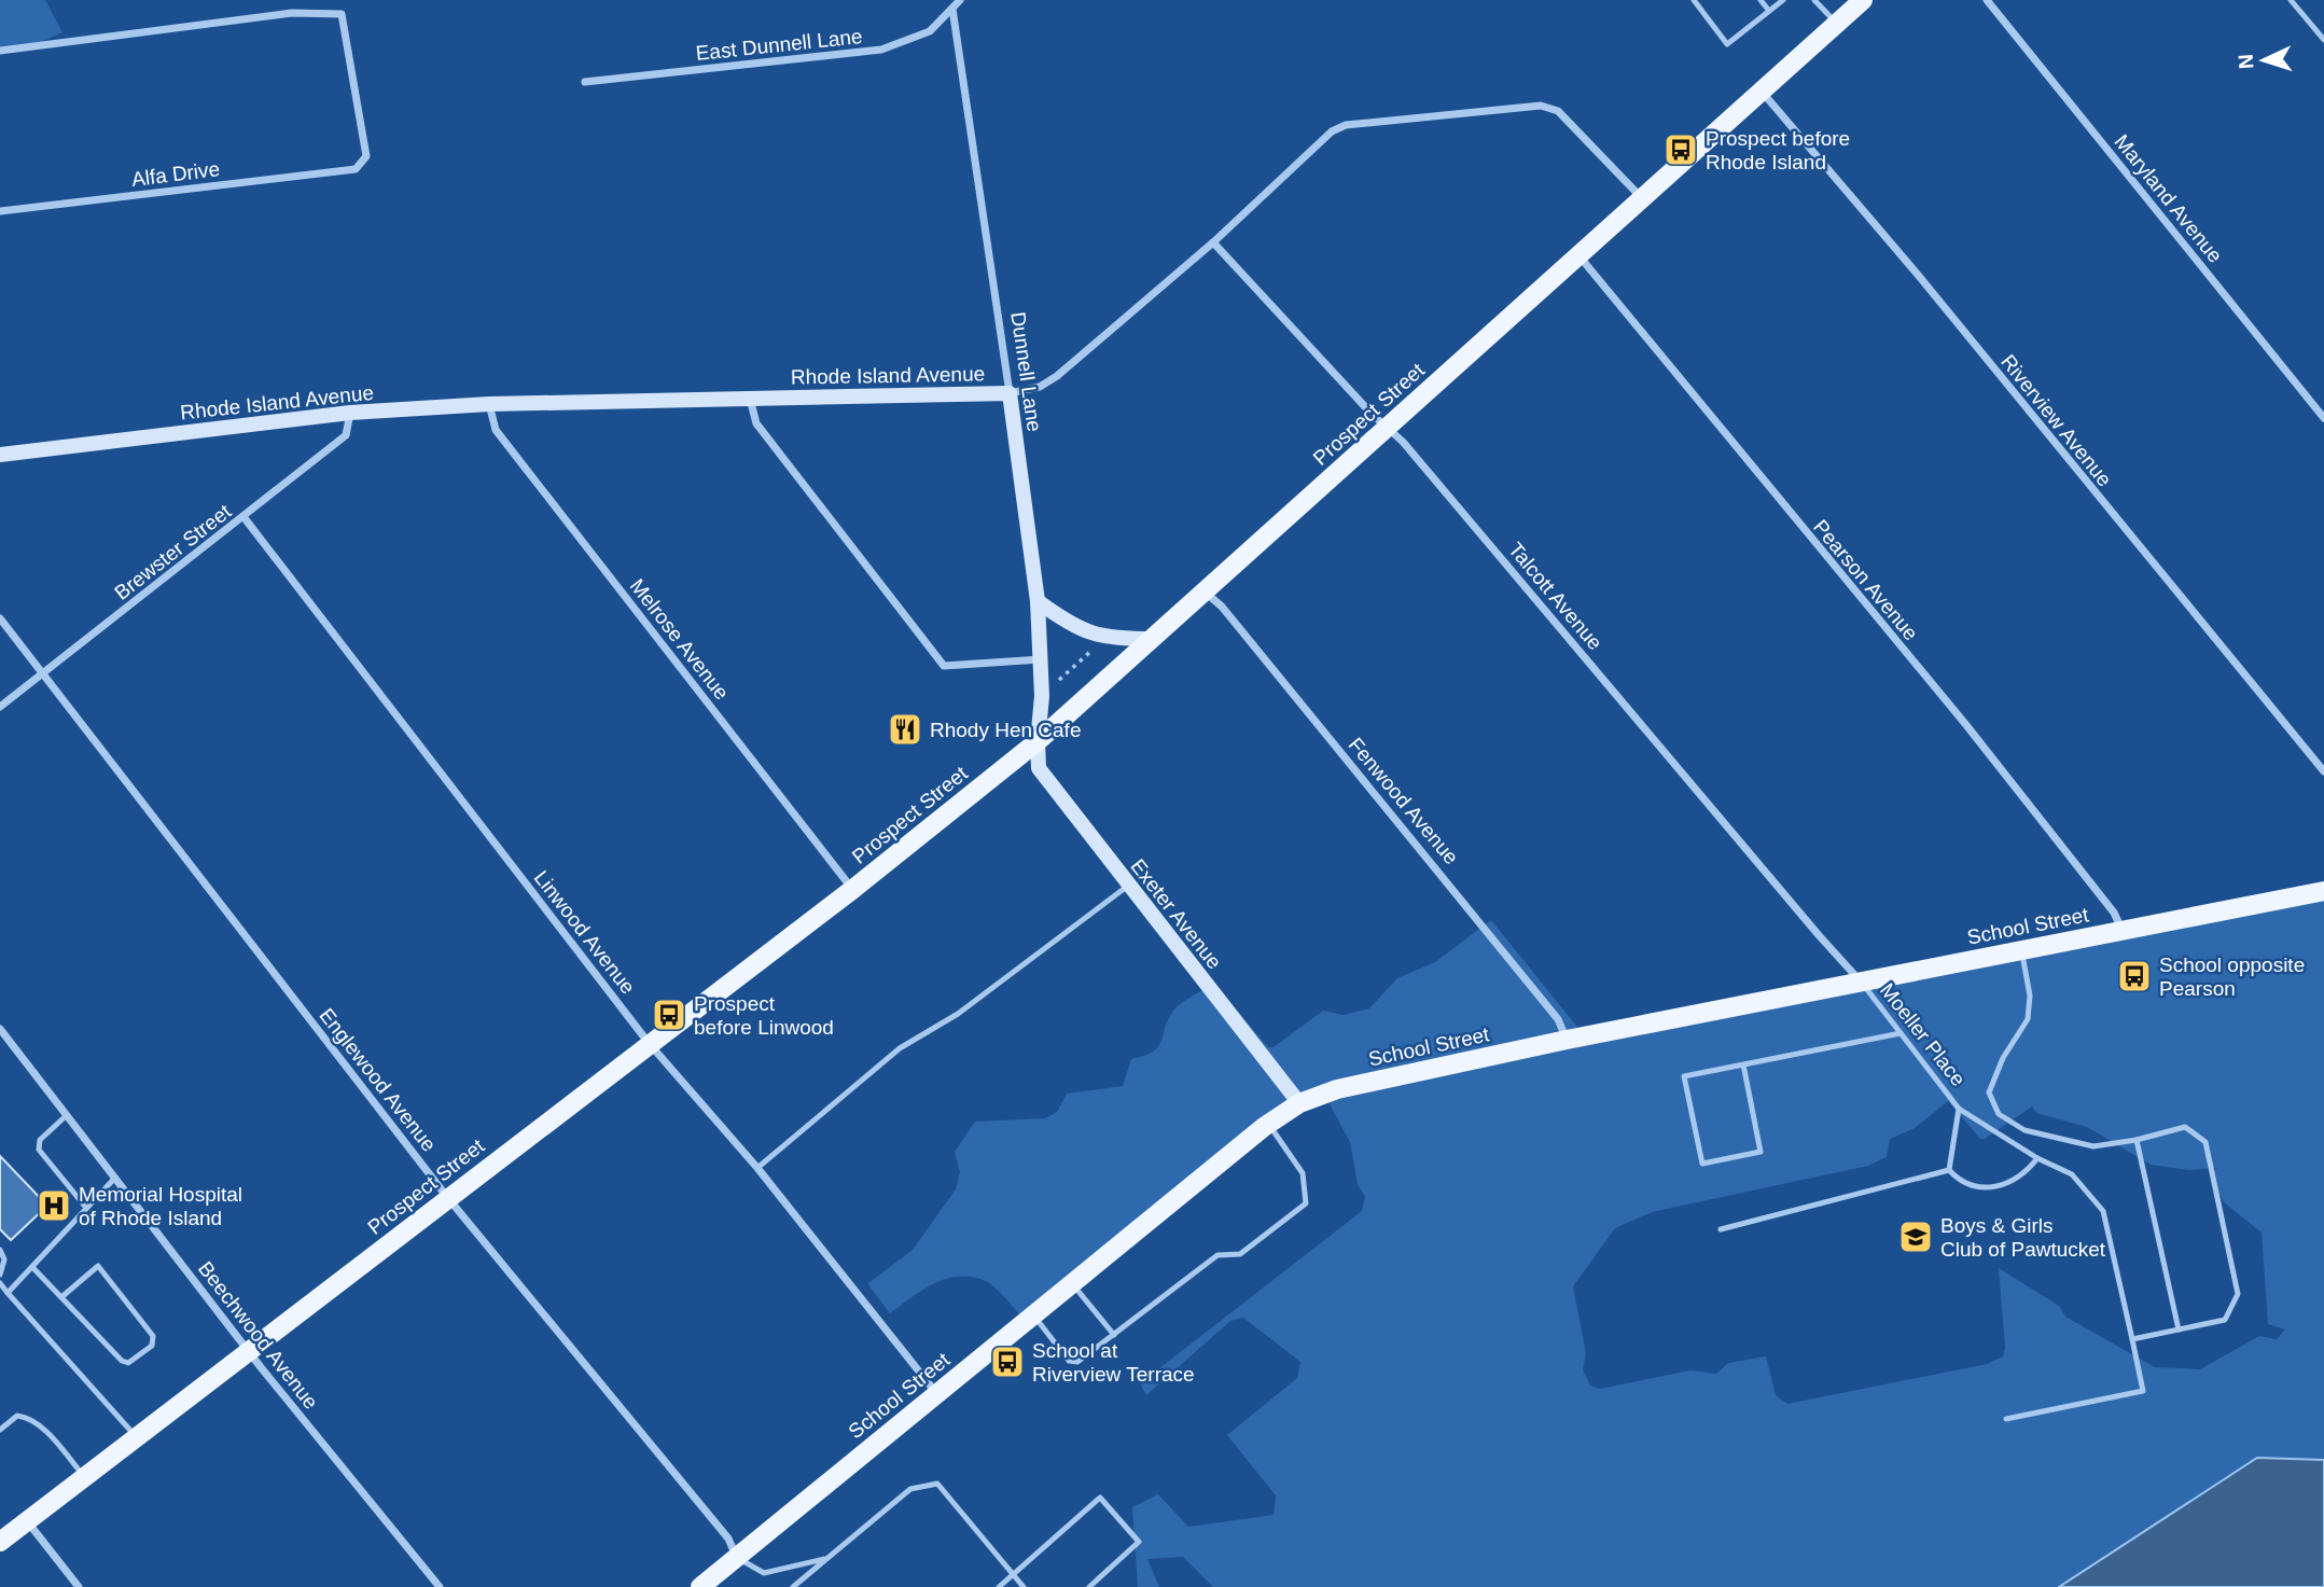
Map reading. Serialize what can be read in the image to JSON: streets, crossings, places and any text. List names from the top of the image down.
{
  "streets": {
    "main road": ["Prospect Street", "School Street"],
    "street": [
      "East Dunnell Lane",
      "Alfa Drive",
      "Maryland Avenue",
      "Dunnell Lane",
      "Rhode Island Avenue",
      "Riverview Avenue",
      "Brewster Street",
      "Pearson Avenue",
      "Talcott Avenue",
      "Melrose Avenue",
      "Fenwood Avenue",
      "Exeter Avenue",
      "Linwood Avenue",
      "Englewood Avenue",
      "Beechwood Avenue"
    ],
    "lane": ["Moeller Place"]
  },
  "crossings": [
    ["East Dunnell Lane", "Dunnell Lane"],
    ["Dunnell Lane", "Rhode Island Avenue"],
    ["Dunnell Lane", "Prospect Street"],
    ["Dunnell Lane", "Exeter Avenue"],
    ["Rhode Island Avenue", "Prospect Street"],
    ["Rhode Island Avenue", "Brewster Street"],
    ["Rhode Island Avenue", "Talcott Avenue"],
    ["Rhode Island Avenue", "Melrose Avenue"],
    ["Prospect Street", "Riverview Avenue"],
    ["Prospect Street", "Pearson Avenue"],
    ["Prospect Street", "Talcott Avenue"],
    ["Prospect Street", "Melrose Avenue"],
    ["Prospect Street", "Fenwood Avenue"],
    ["Prospect Street", "Exeter Avenue"],
    ["Prospect Street", "Linwood Avenue"],
    ["Prospect Street", "Englewood Avenue"],
    ["Prospect Street", "Beechwood Avenue"],
    ["Brewster Street", "Linwood Avenue"],
    ["Brewster Street", "Englewood Avenue"],
    ["Pearson Avenue", "School Street"],
    ["Talcott Avenue", "School Street"],
    ["Talcott Avenue", "Moeller Place"],
    ["Fenwood Avenue", "School Street"],
    ["Exeter Avenue", "School Street"],
    ["School Street", "Linwood Avenue"],
    ["School Street", "Moeller Place"],
    ["School Street", "Englewood Avenue"]
  ],
  "places": {
    "bus stop": [
      "Prospect before Rhode Island",
      "School opposite Pearson",
      "Prospect before Linwood",
      "School at Riverview Terrace"
    ],
    "restaurant": ["Rhody Hen Cafe"],
    "hospital": ["Memorial Hospital of Rhode Island"],
    "school or university": ["Boys & Girls Club of Pawtucket"]
  },
  "north": "left"
}
